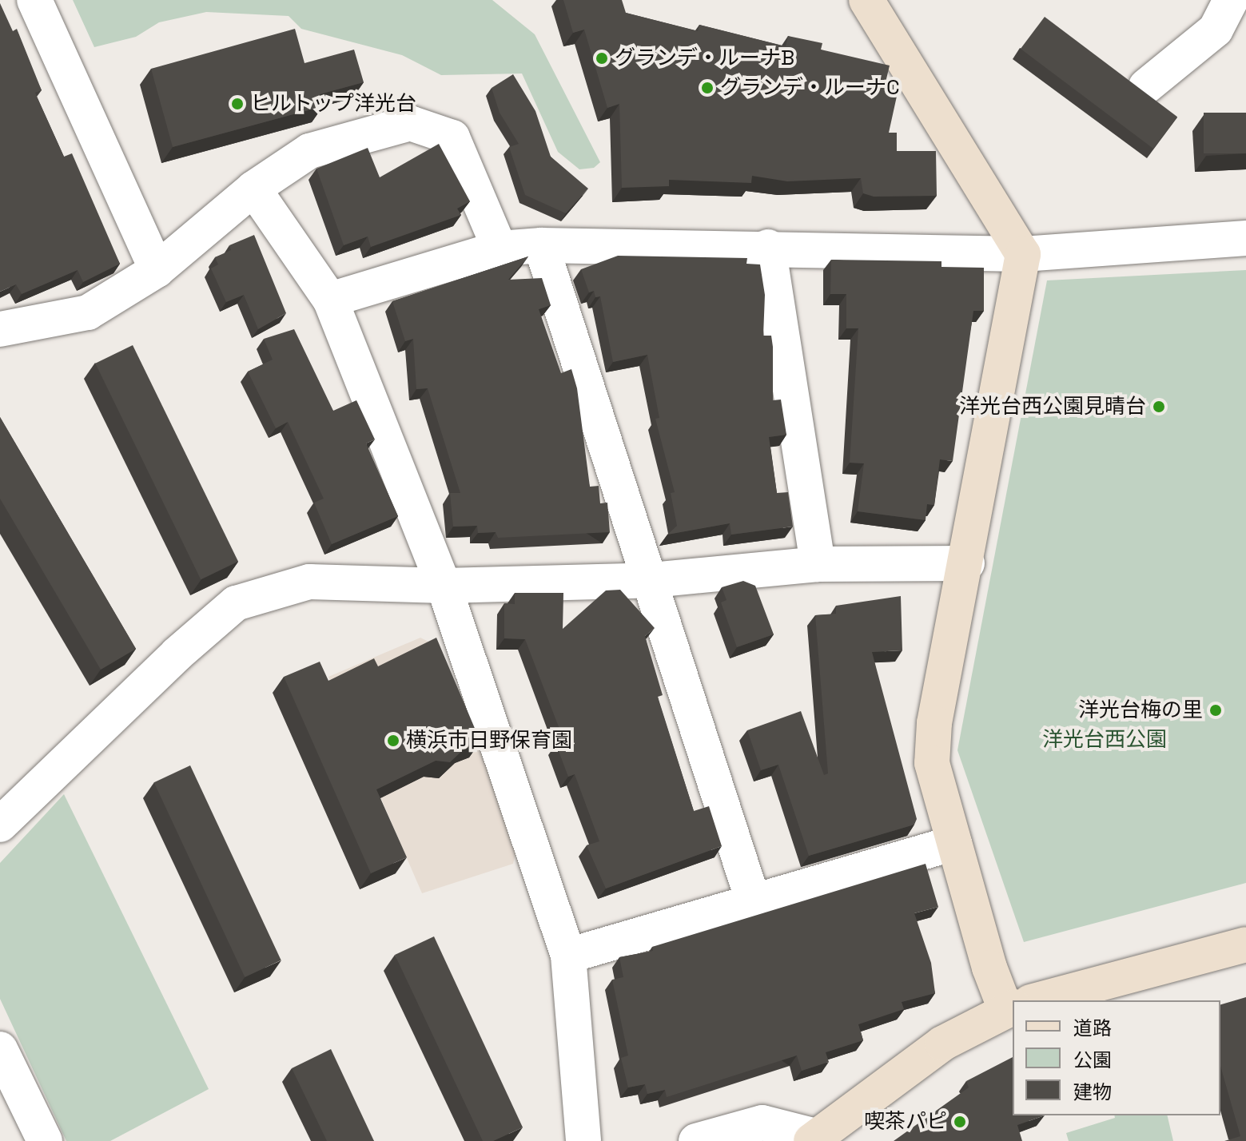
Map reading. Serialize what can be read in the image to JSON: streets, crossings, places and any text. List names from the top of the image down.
{
  "parks": ["洋光台西公園"],
  "places": [
    "グランデ・ルーナB",
    "グランデ・ルーナC",
    "ヒルトップ洋光台",
    "洋光台西公園見晴台",
    "洋光台梅の里",
    "横浜市日野保育園",
    "喫茶パピ"
  ],
  "legend": ["道路", "公園", "建物"]
}
